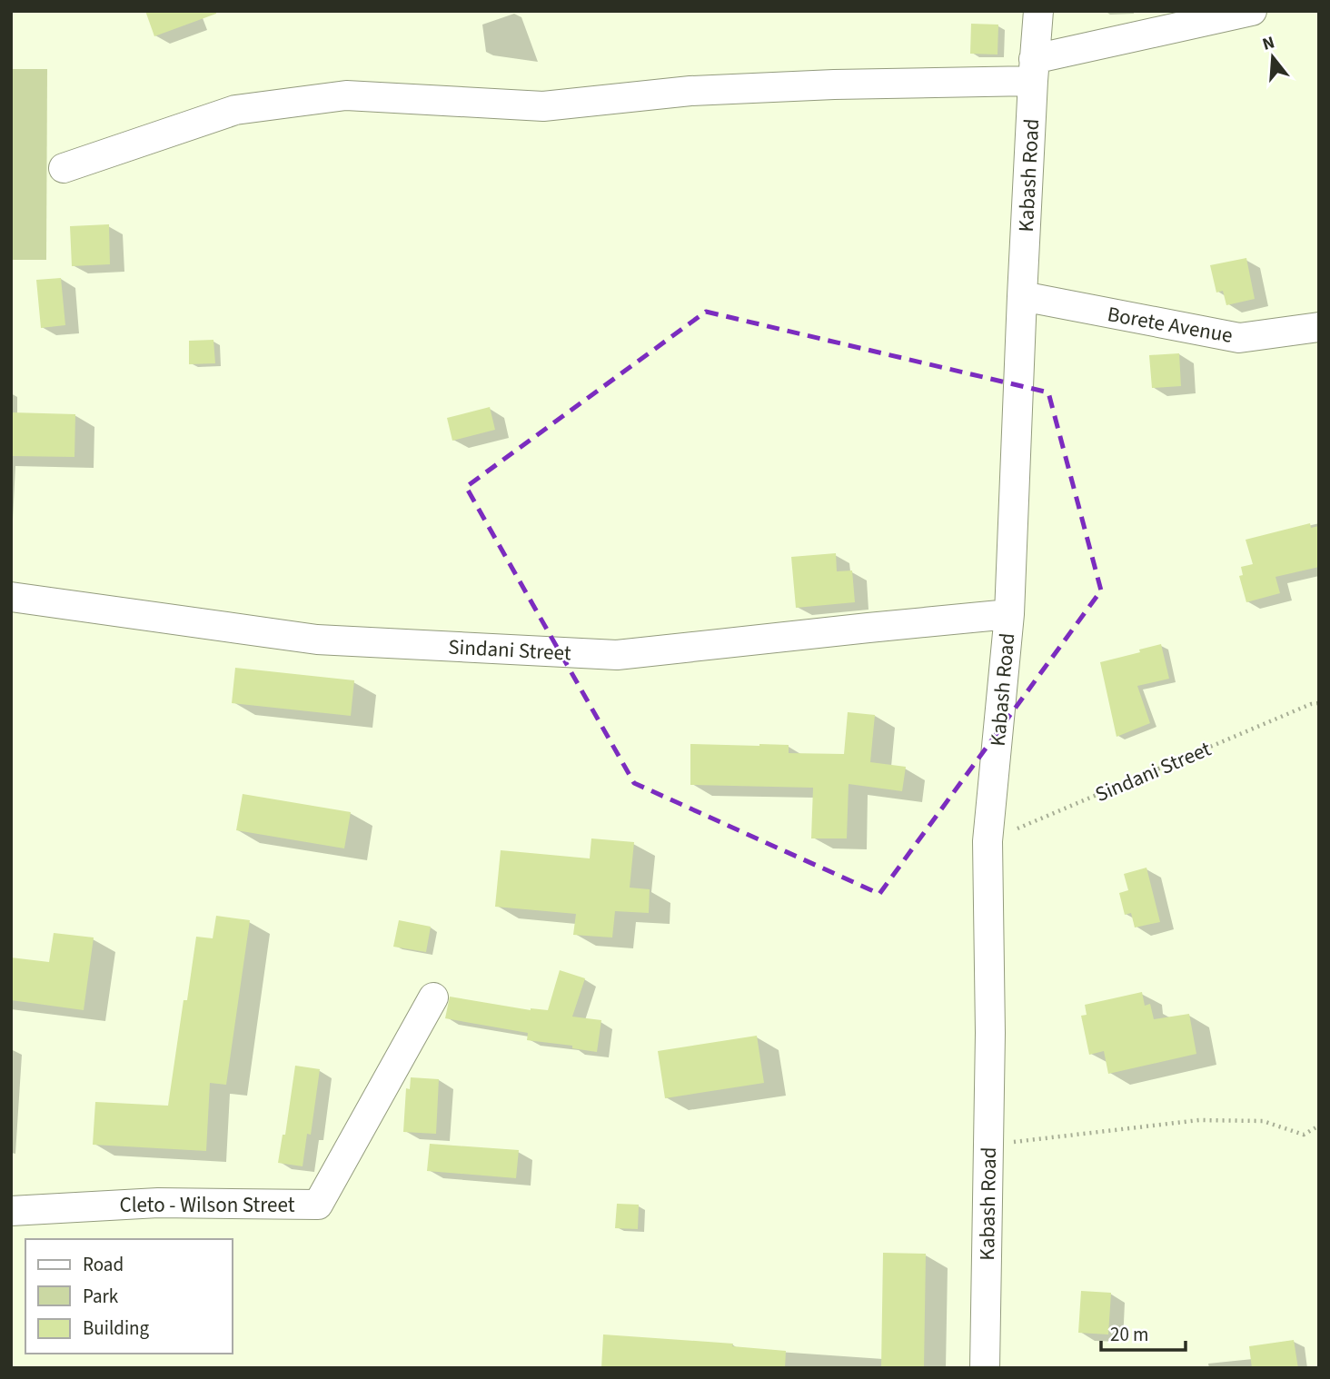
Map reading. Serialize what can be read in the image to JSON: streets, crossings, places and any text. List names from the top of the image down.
{
  "streets": {
    "street": [
      "Kabash Road",
      "Borete Avenue",
      "Sindani Street",
      "Cleto - Wilson Street"
    ]
  },
  "crossings": [
    ["Kabash Road", "Borete Avenue"],
    ["Kabash Road", "Sindani Street"]
  ],
  "legend": ["Road", "Park", "Building"],
  "scale_bar": "20 m",
  "north": "top"
}
